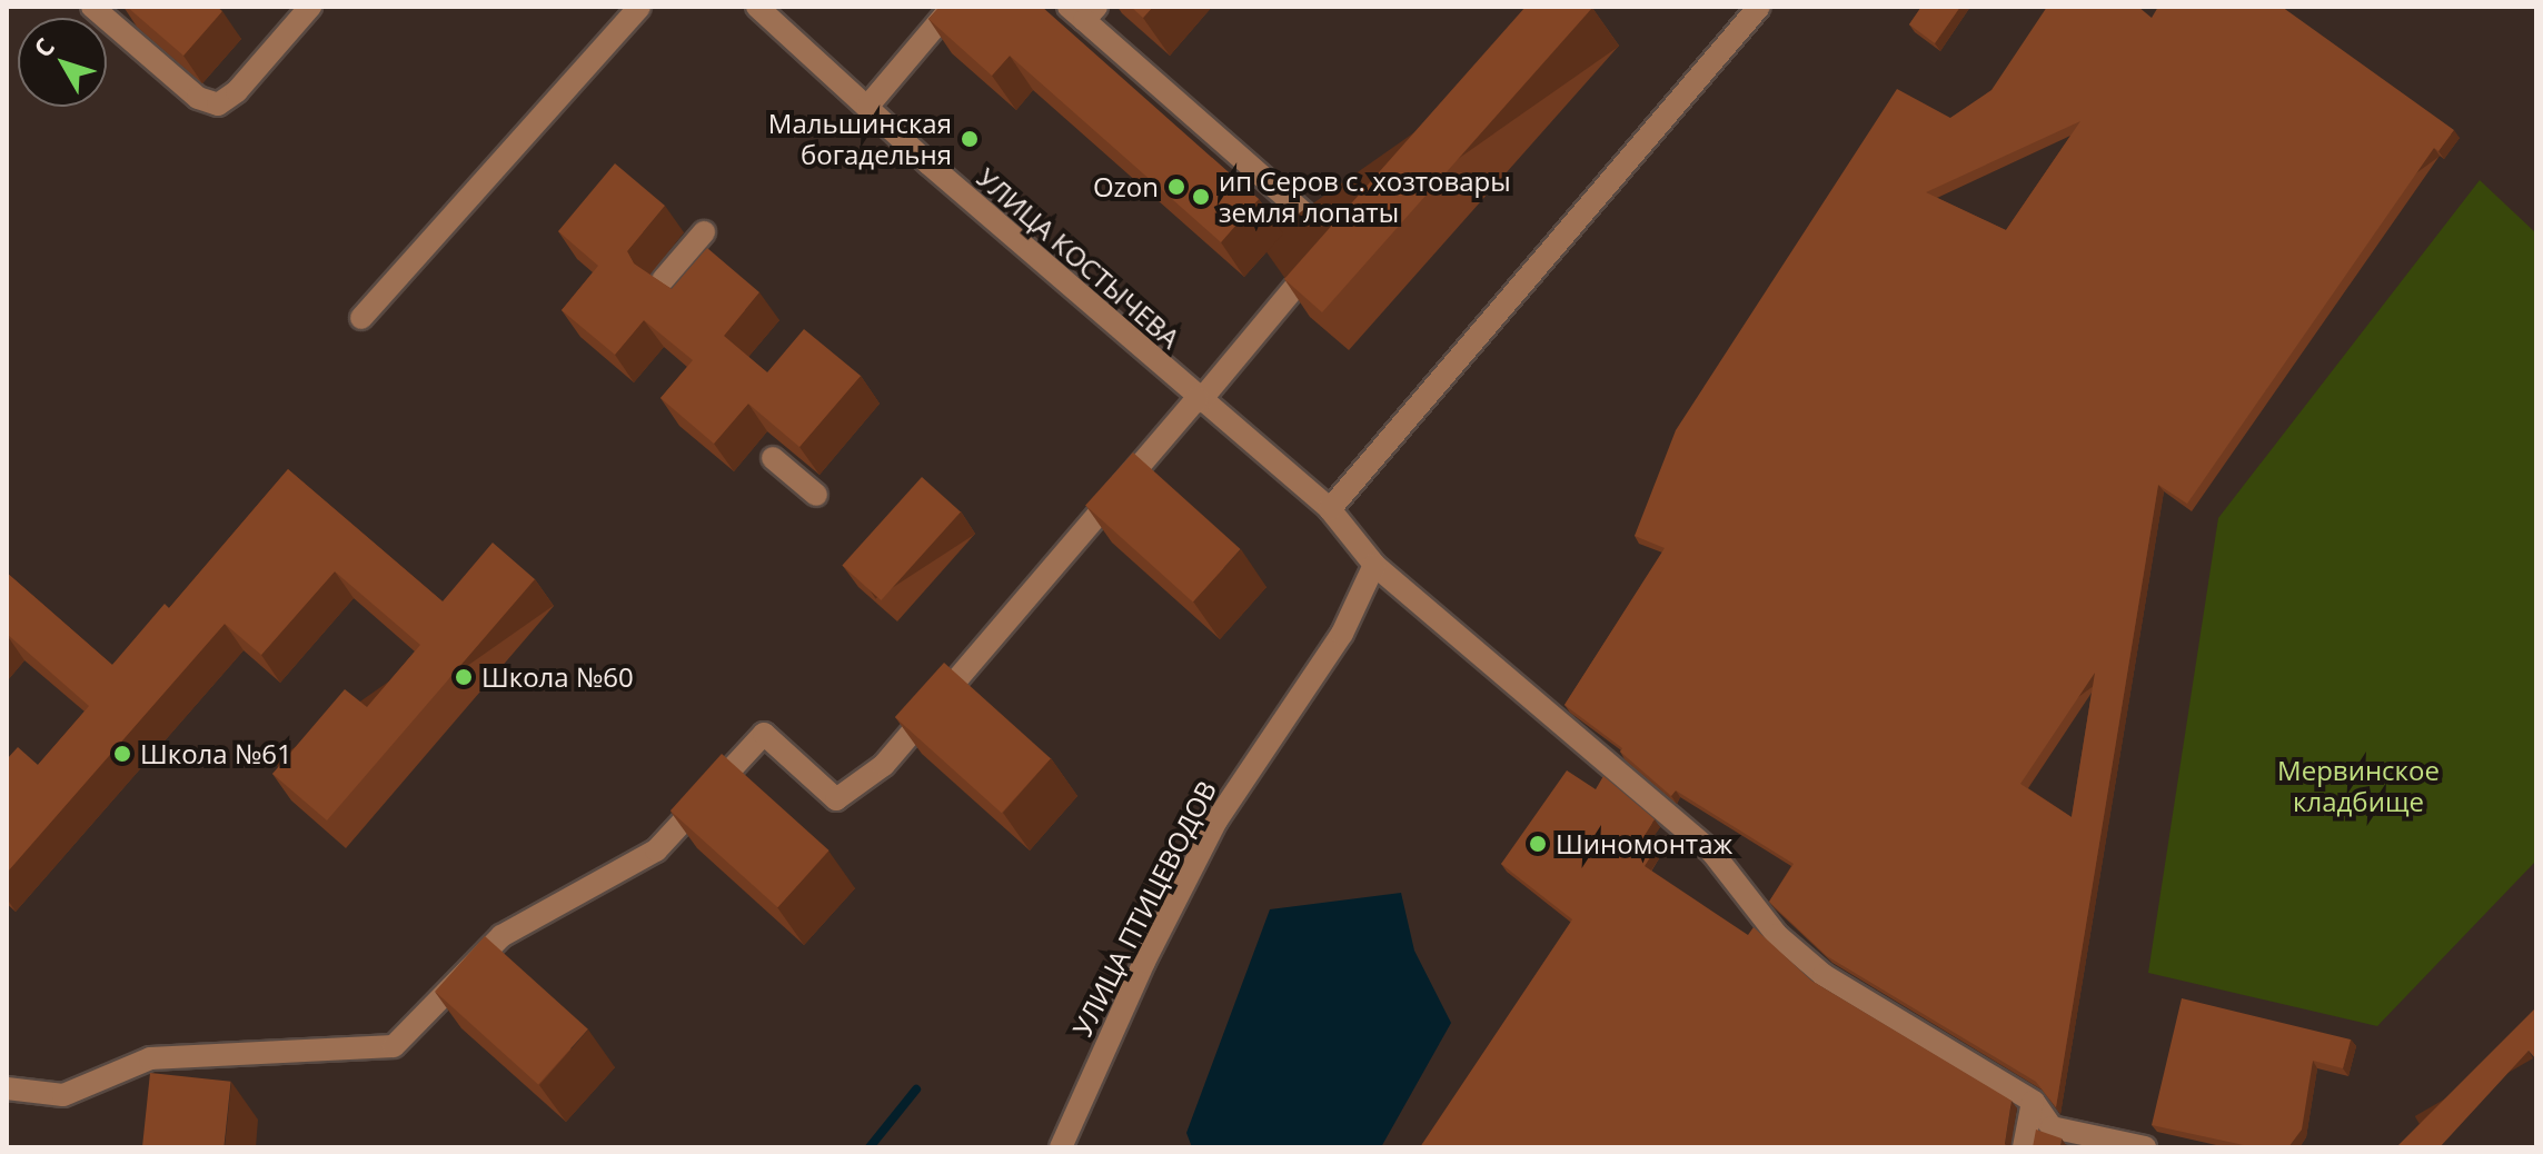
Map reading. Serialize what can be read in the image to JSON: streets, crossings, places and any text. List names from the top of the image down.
{
  "streets": {
    "street": ["УЛИЦА КОСТЫЧЕВА", "УЛИЦА ПТИЦЕВОДОВ"]
  },
  "crossings": [
    ["УЛИЦА КОСТЫЧЕВА", "УЛИЦА ПТИЦЕВОДОВ"]
  ],
  "parks": ["Мервинское кладбище"],
  "places": [
    "Мальшинская богадельня",
    "Ozon",
    "ип Серов с. хозтовары земля лопаты",
    "Школа №60",
    "Школа №61",
    "Шиномонтаж"
  ],
  "north": "top left"
}
